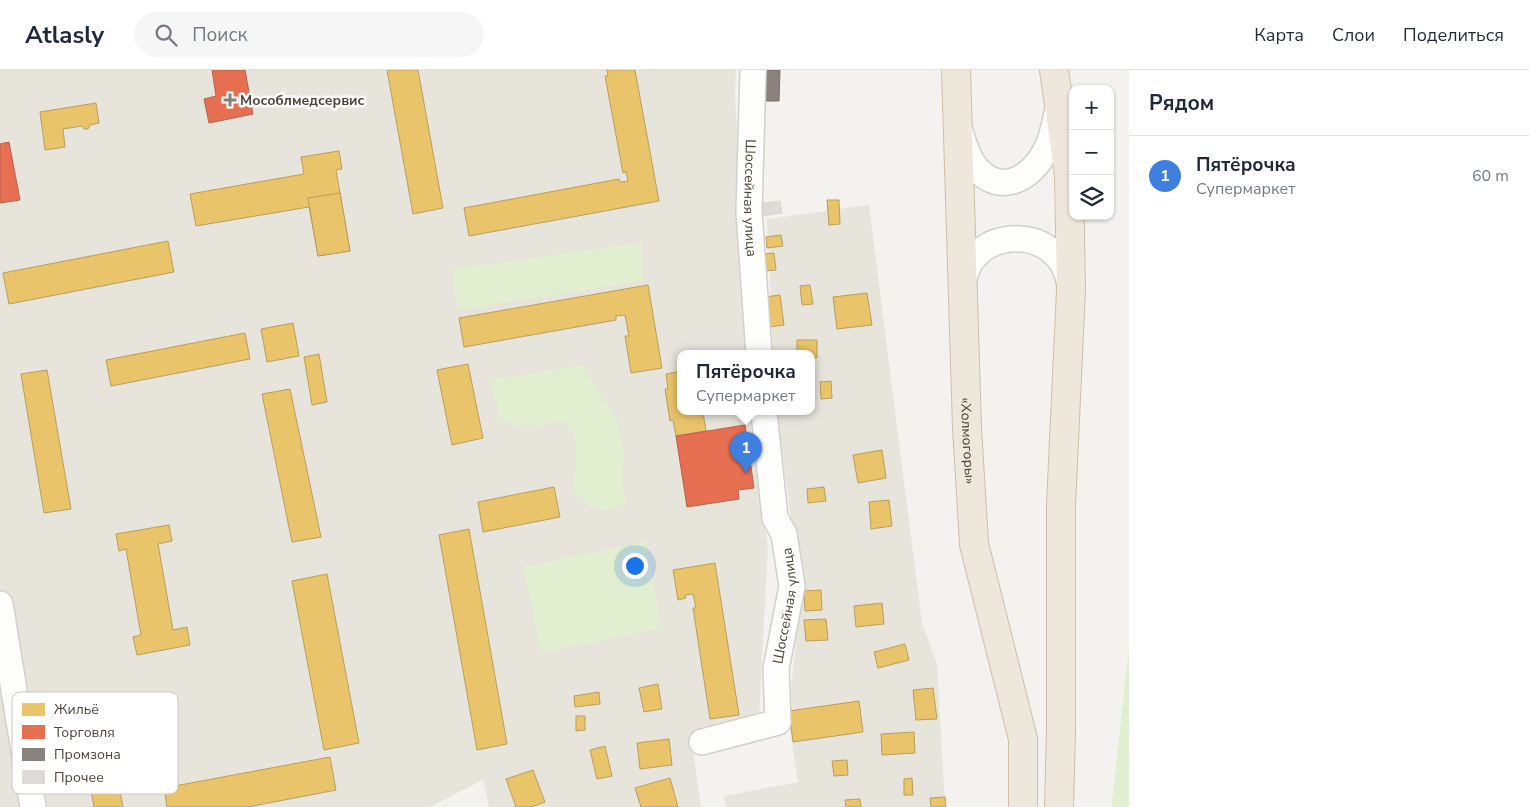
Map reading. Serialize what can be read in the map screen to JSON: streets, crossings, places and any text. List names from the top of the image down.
{
  "streets": {
    "highway": ["«Холмогоры»"],
    "street": ["Шоссейная улица"]
  },
  "places": {
    "health": ["Мособлмедсервис"]
  },
  "legend": [
    "Жильё",
    "Торговля",
    "Промзона",
    "Прочее"
  ],
  "page": {
    "header": "Atlasly",
    "search": "Поиск",
    "nav": ["Карта", "Слои", "Поделиться"],
    "heading": "Рядом",
    "map_buttons": ["+", "−"],
    "list": [
      {
        "mark": "1",
        "name": "Пятёрочка",
        "note": "Супермаркет",
        "value": "60 m"
      }
    ],
    "popup": ["Пятёрочка", "Супермаркет"],
    "pins": "1"
  }
}
